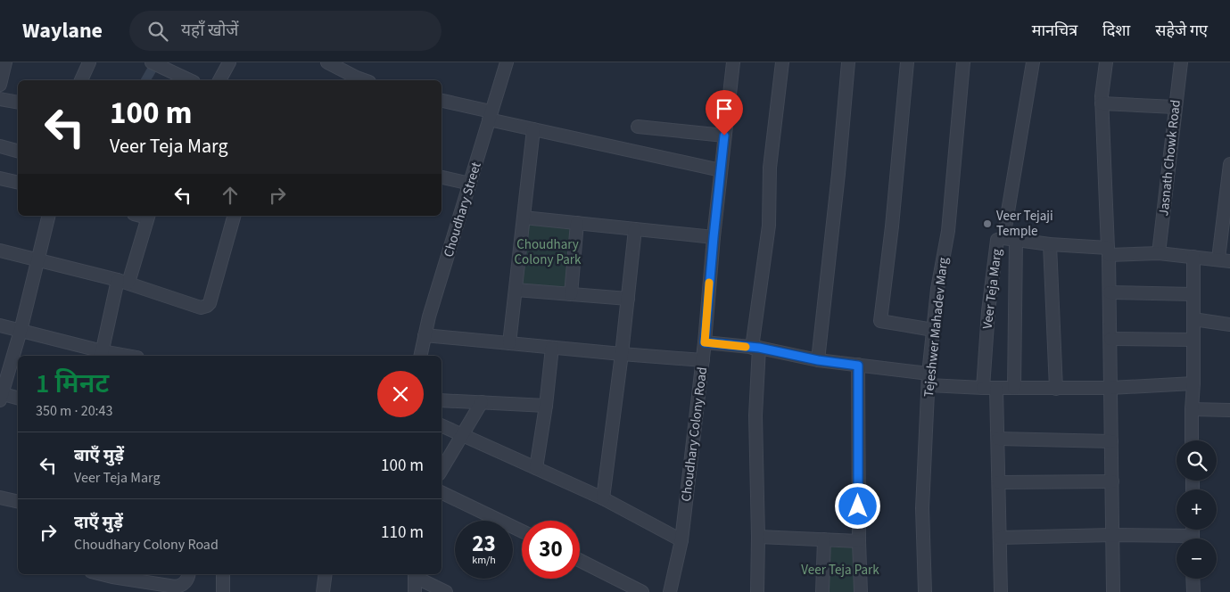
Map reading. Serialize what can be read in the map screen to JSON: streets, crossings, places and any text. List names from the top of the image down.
{
  "streets": {
    "street": [
      "Jasnath Chowk Road",
      "Choudhary Street",
      "Veer Teja Marg",
      "Tejeshwer Mahadev Marg",
      "Choudhary Colony Road"
    ]
  },
  "crossings": [
    ["Jasnath Chowk Road", "Veer Teja Marg"]
  ],
  "parks": ["Choudhary Colony Park", "Veer Teja Park"],
  "places": ["Veer Tejaji Temple"],
  "page": {
    "header": "Waylane",
    "search": "यहाँ खोजें",
    "nav": ["मानचित्र", "दिशा", "सहेजे गए"],
    "turn": ["100 m", "Veer Teja Marg"],
    "heading": ["1 मिनट", "350 m · 20:43"],
    "list": [
      {
        "name": "बाएँ मुड़ें",
        "note": "Veer Teja Marg",
        "value": "100 m"
      },
      {
        "name": "दाएँ मुड़ें",
        "note": "Choudhary Colony Road",
        "value": "110 m"
      }
    ],
    "map_buttons": ["+", "−"],
    "speed": "23 km/h",
    "limit": "30"
  }
}
